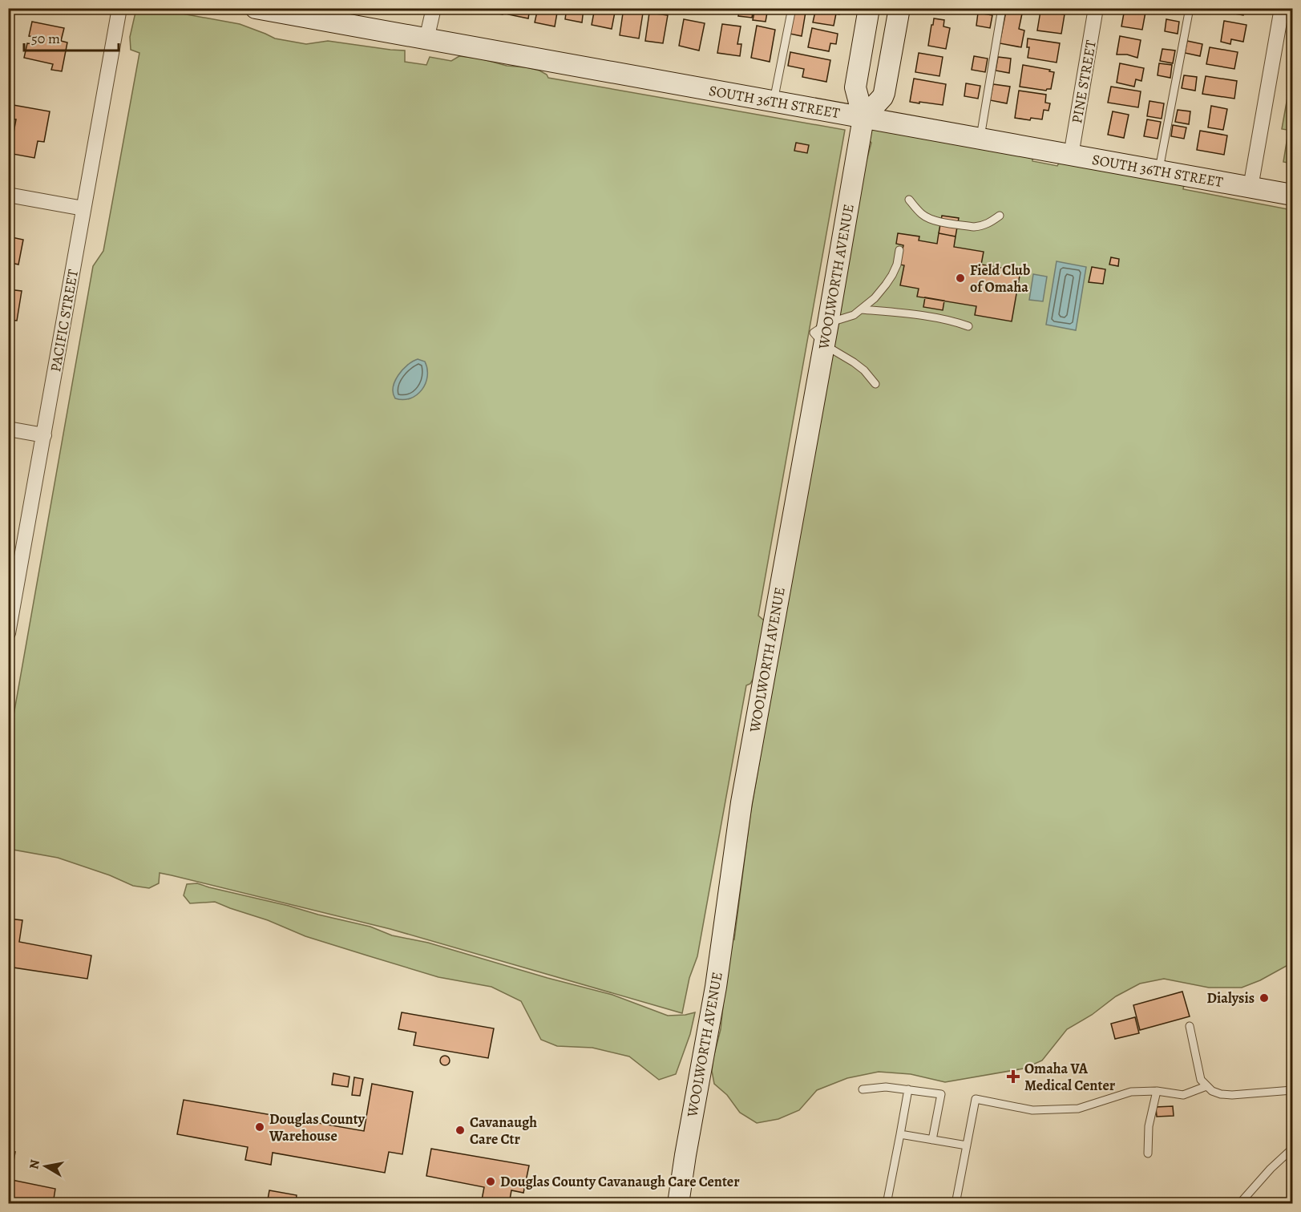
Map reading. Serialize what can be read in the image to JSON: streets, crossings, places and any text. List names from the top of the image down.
{
  "streets": {
    "street": [
      "PINE STREET",
      "SOUTH 36TH STREET",
      "WOOLWORTH AVENUE",
      "PACIFIC STREET"
    ]
  },
  "crossings": [
    ["PINE STREET", "SOUTH 36TH STREET"],
    ["SOUTH 36TH STREET", "WOOLWORTH AVENUE"]
  ],
  "places": {
    "other": [
      "Field Club of Omaha",
      "Dialysis",
      "Douglas County Warehouse",
      "Cavanaugh Care Ctr",
      "Douglas County Cavanaugh Care Center"
    ],
    "health": ["Omaha VA Medical Center"]
  },
  "scale_bar": "50 m",
  "north": "left"
}
